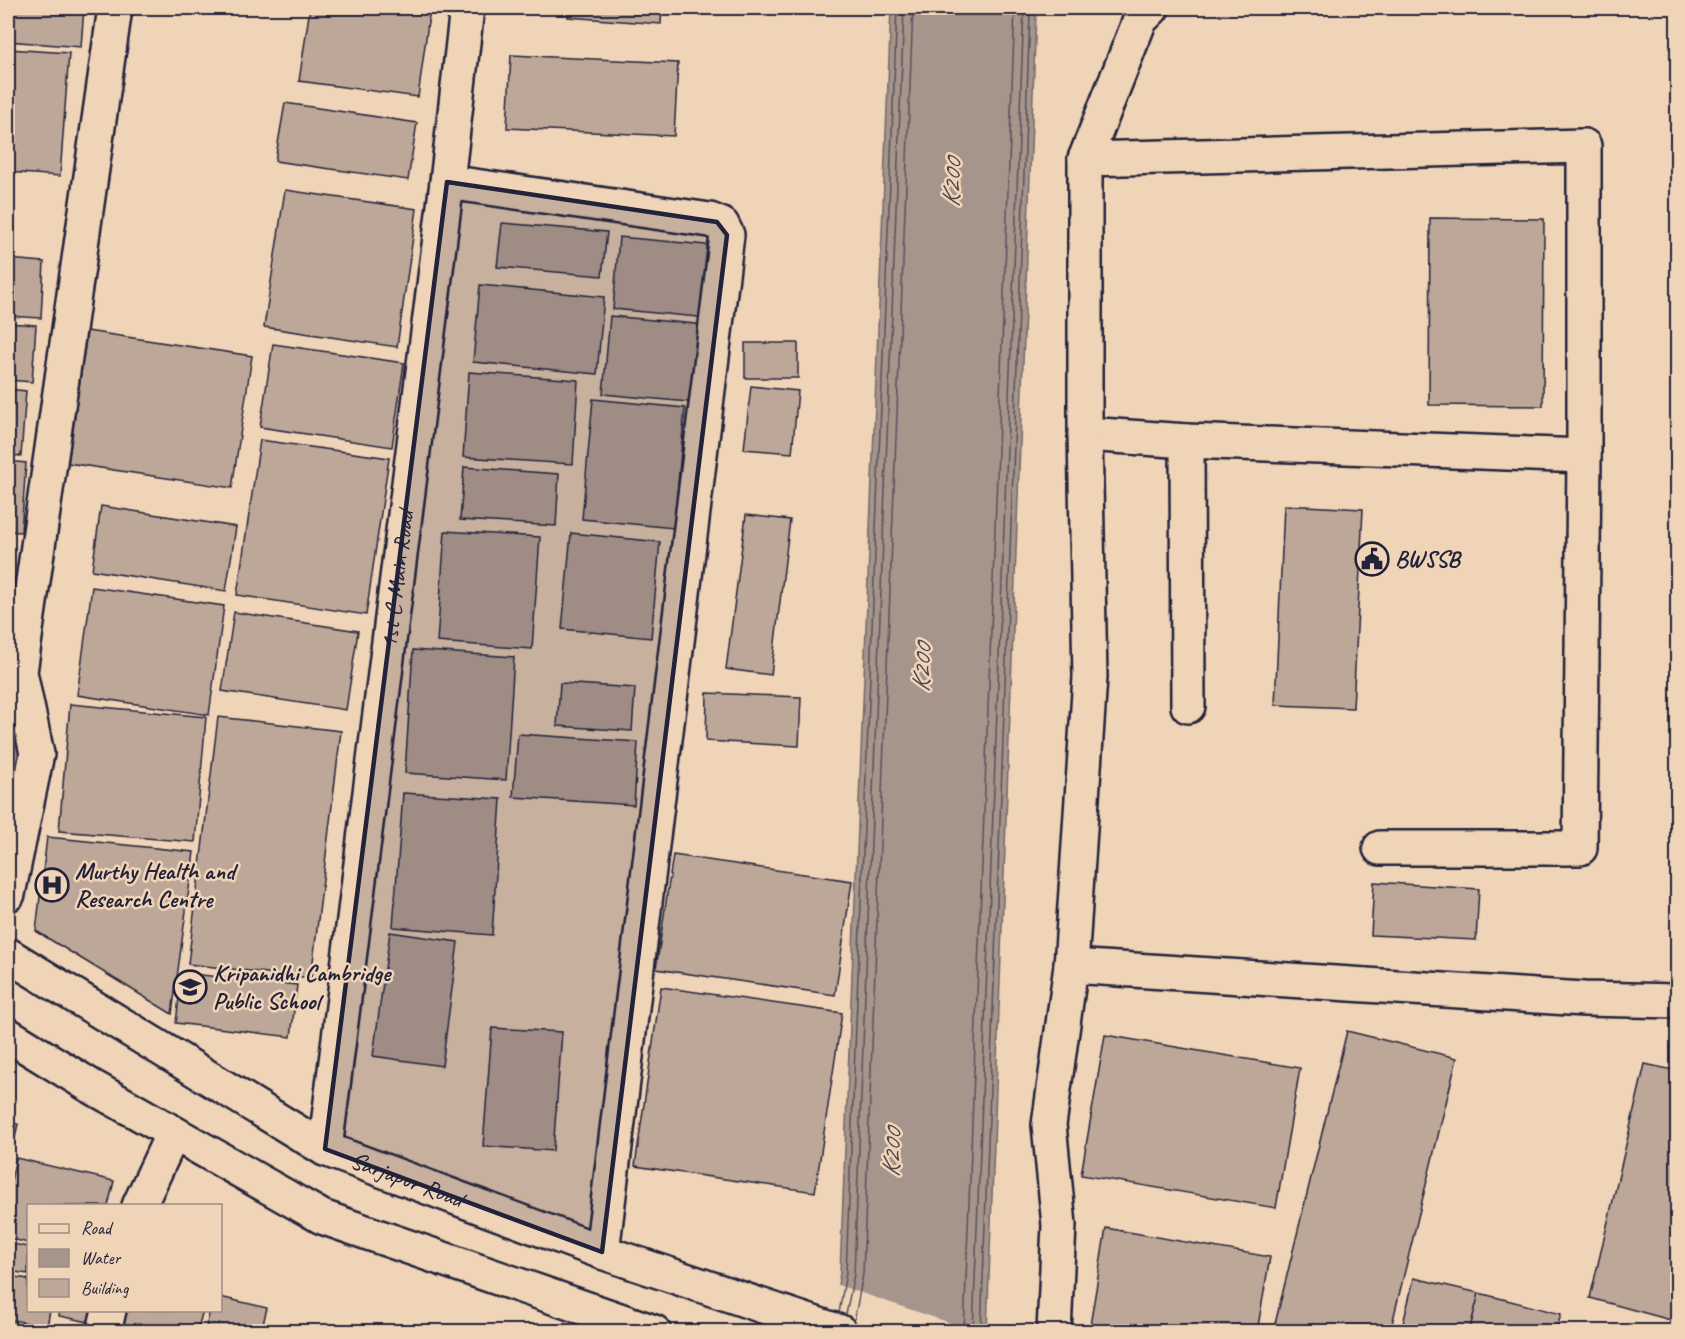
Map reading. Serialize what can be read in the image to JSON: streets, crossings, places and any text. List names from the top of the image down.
{
  "streets": {
    "street": ["1st C Main Road", "Sarjapur Road"]
  },
  "crossings": [
    ["1st C Main Road", "Sarjapur Road"]
  ],
  "water": ["K200"],
  "places": {
    "public building": ["BWSSB"],
    "hospital": ["Murthy Health and Research Centre"],
    "school or university": ["Kripanidhi Cambridge Public School"]
  },
  "legend": ["Road", "Water", "Building"]
}
